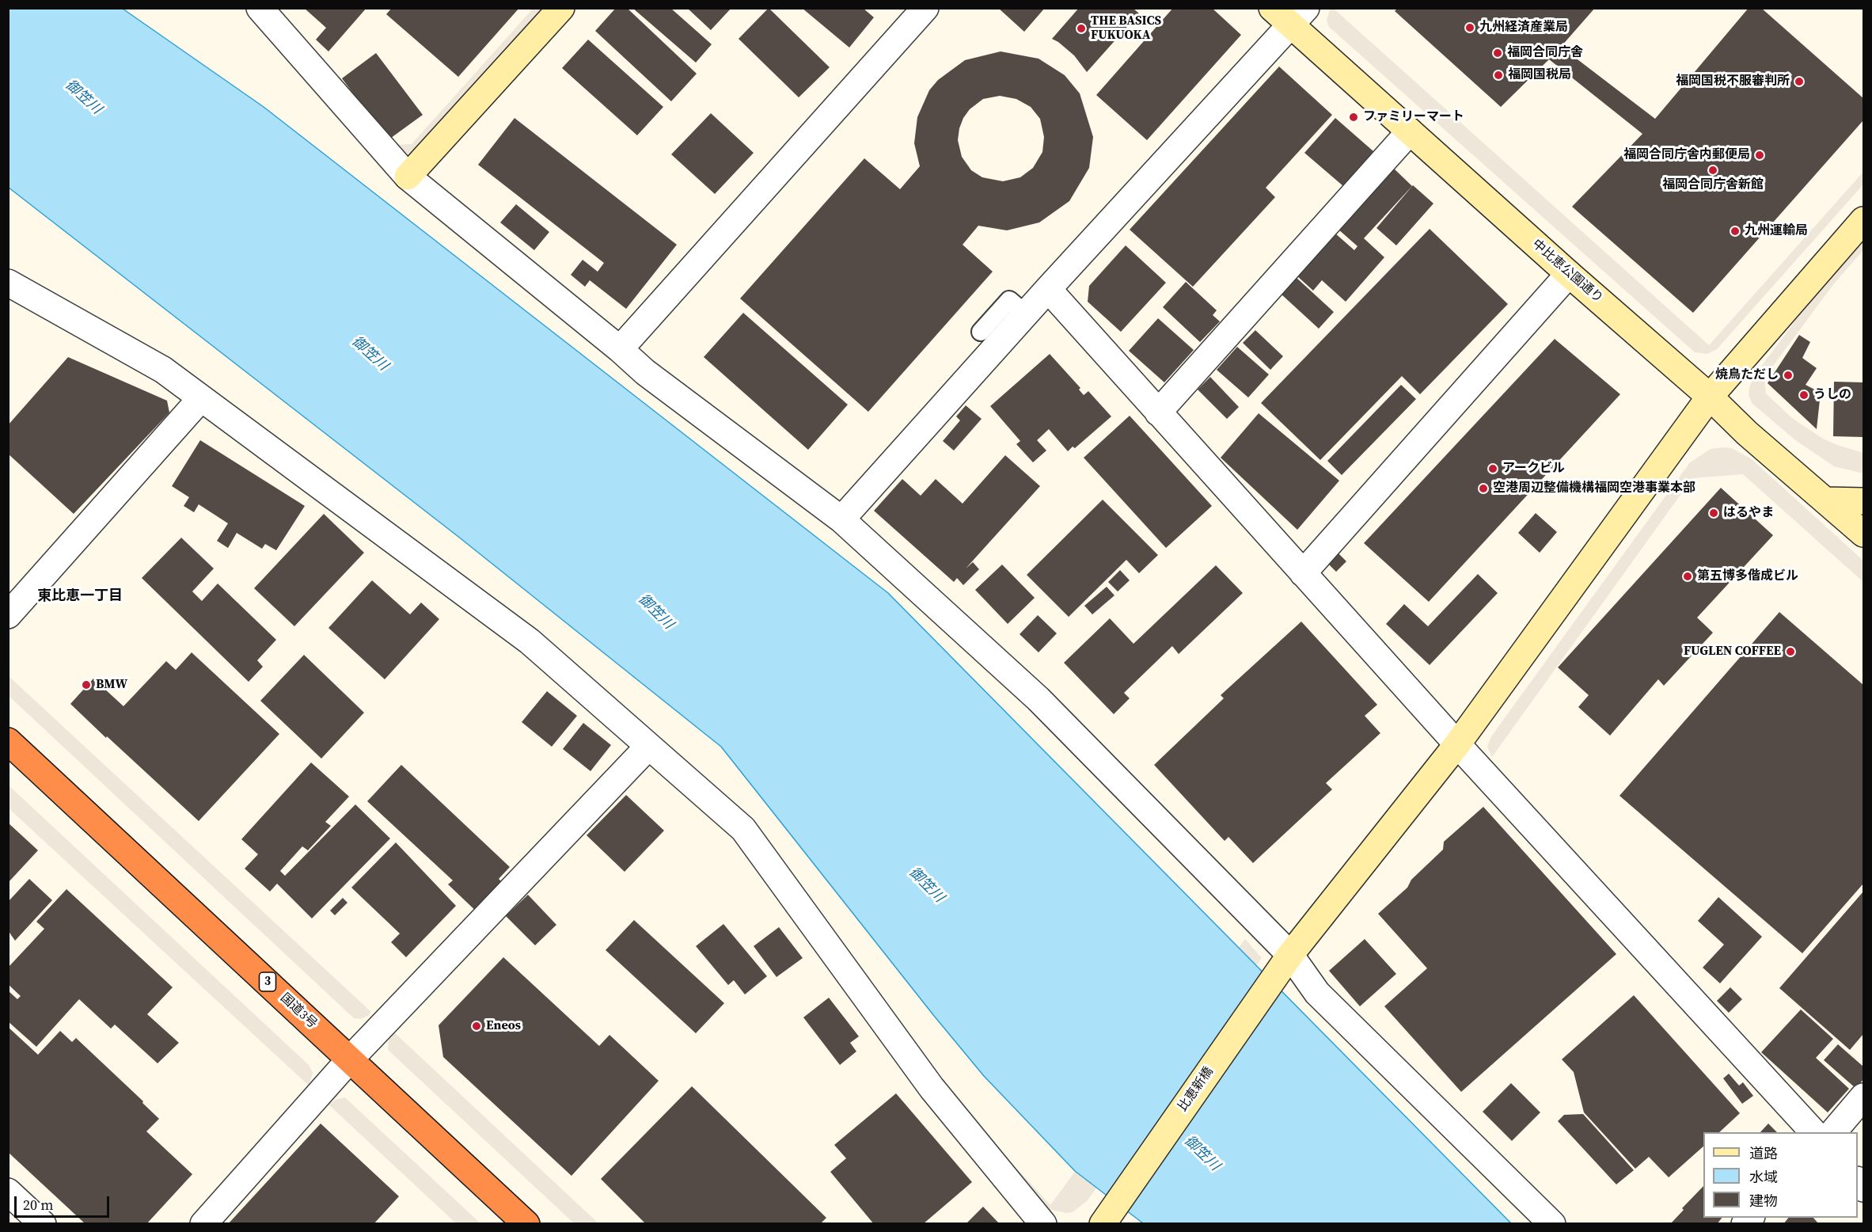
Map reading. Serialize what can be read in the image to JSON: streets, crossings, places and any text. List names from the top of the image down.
{
  "streets": {
    "highway": ["3", "国道3号"],
    "street": ["中比恵公園通り", "比恵新橋"]
  },
  "crossings": [
    ["中比恵公園通り", "比恵新橋"]
  ],
  "districts": ["東比恵一丁目"],
  "water": ["御笠川"],
  "places": [
    "九州経済産業局",
    "THE BASICS FUKUOKA",
    "福岡合同庁舎",
    "福岡国税局",
    "福岡国税不服審判所",
    "ファミリーマート",
    "福岡合同庁舎内郵便局",
    "福岡合同庁舎新館",
    "九州運輸局",
    "焼鳥ただし",
    "うしの",
    "アークビル",
    "空港周辺整備機構福岡空港事業本部",
    "はるやま",
    "第五博多偕成ビル",
    "FUGLEN COFFEE",
    "BMW",
    "Eneos"
  ],
  "legend": ["道路", "水域", "建物"],
  "scale_bar": "20 m"
}
